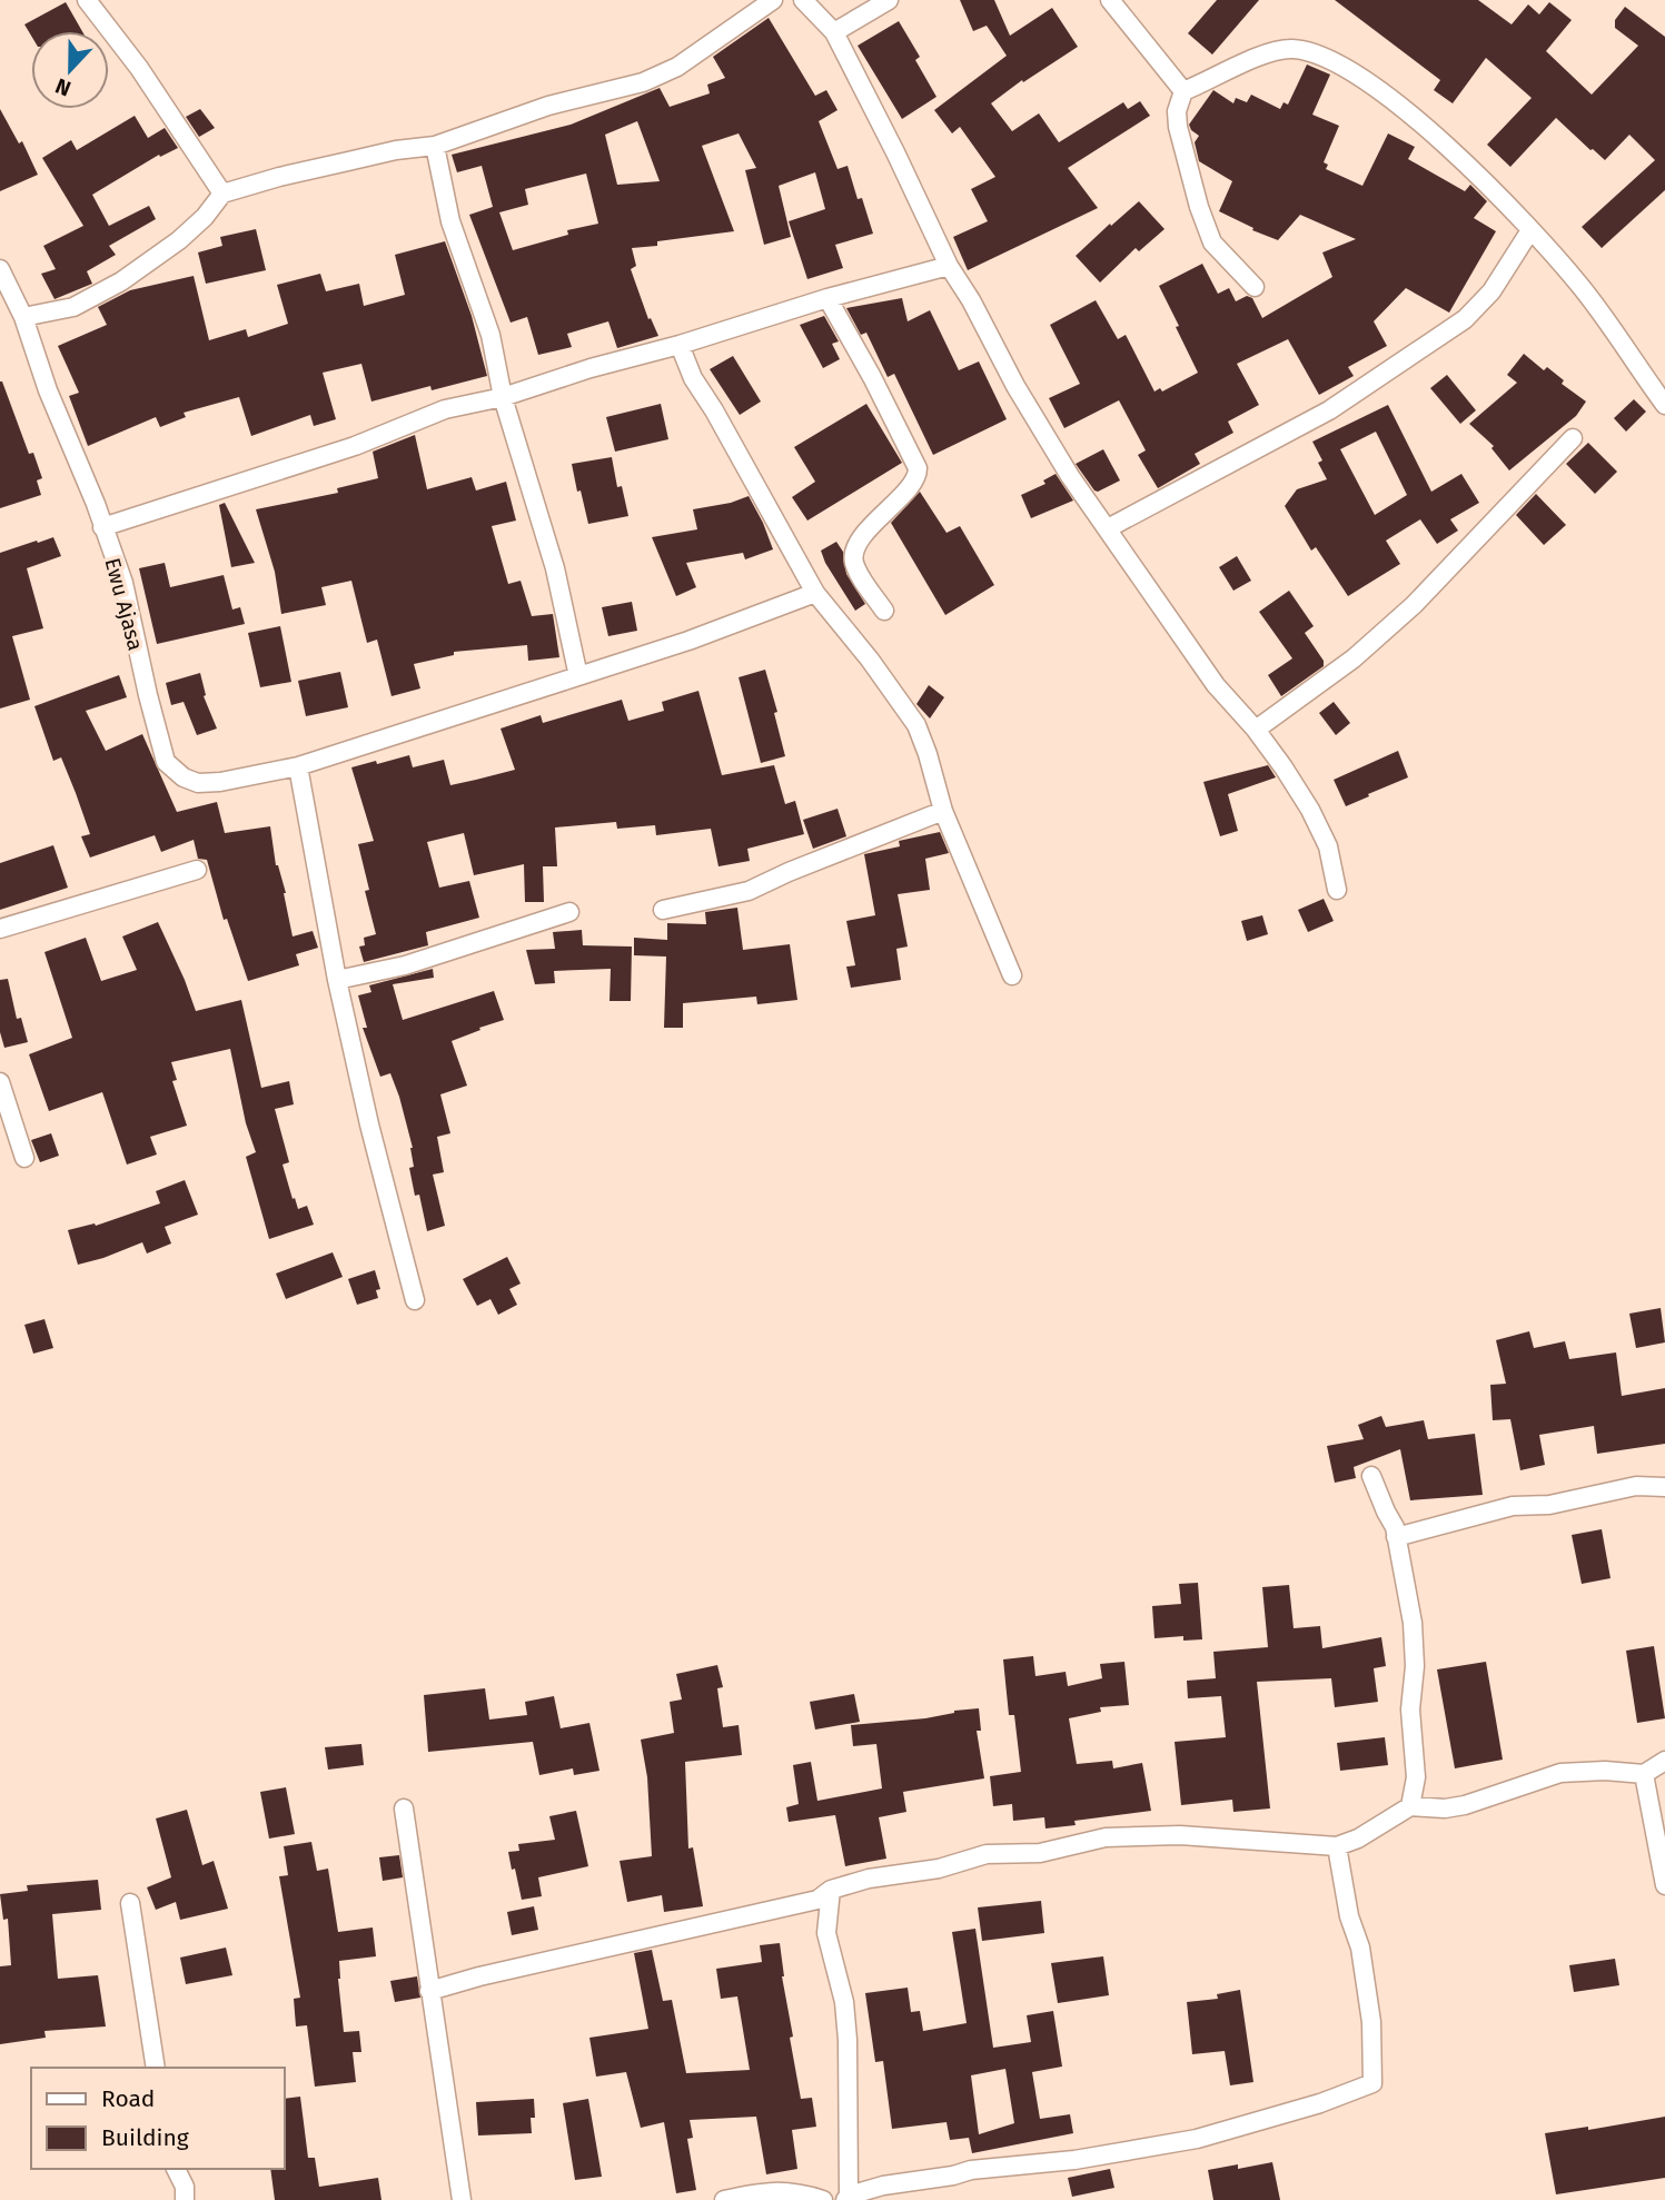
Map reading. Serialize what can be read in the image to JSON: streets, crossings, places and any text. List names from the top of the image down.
{
  "streets": {
    "street": ["Ewu Ajasa"]
  },
  "legend": ["Road", "Building"],
  "north": "bottom"
}
